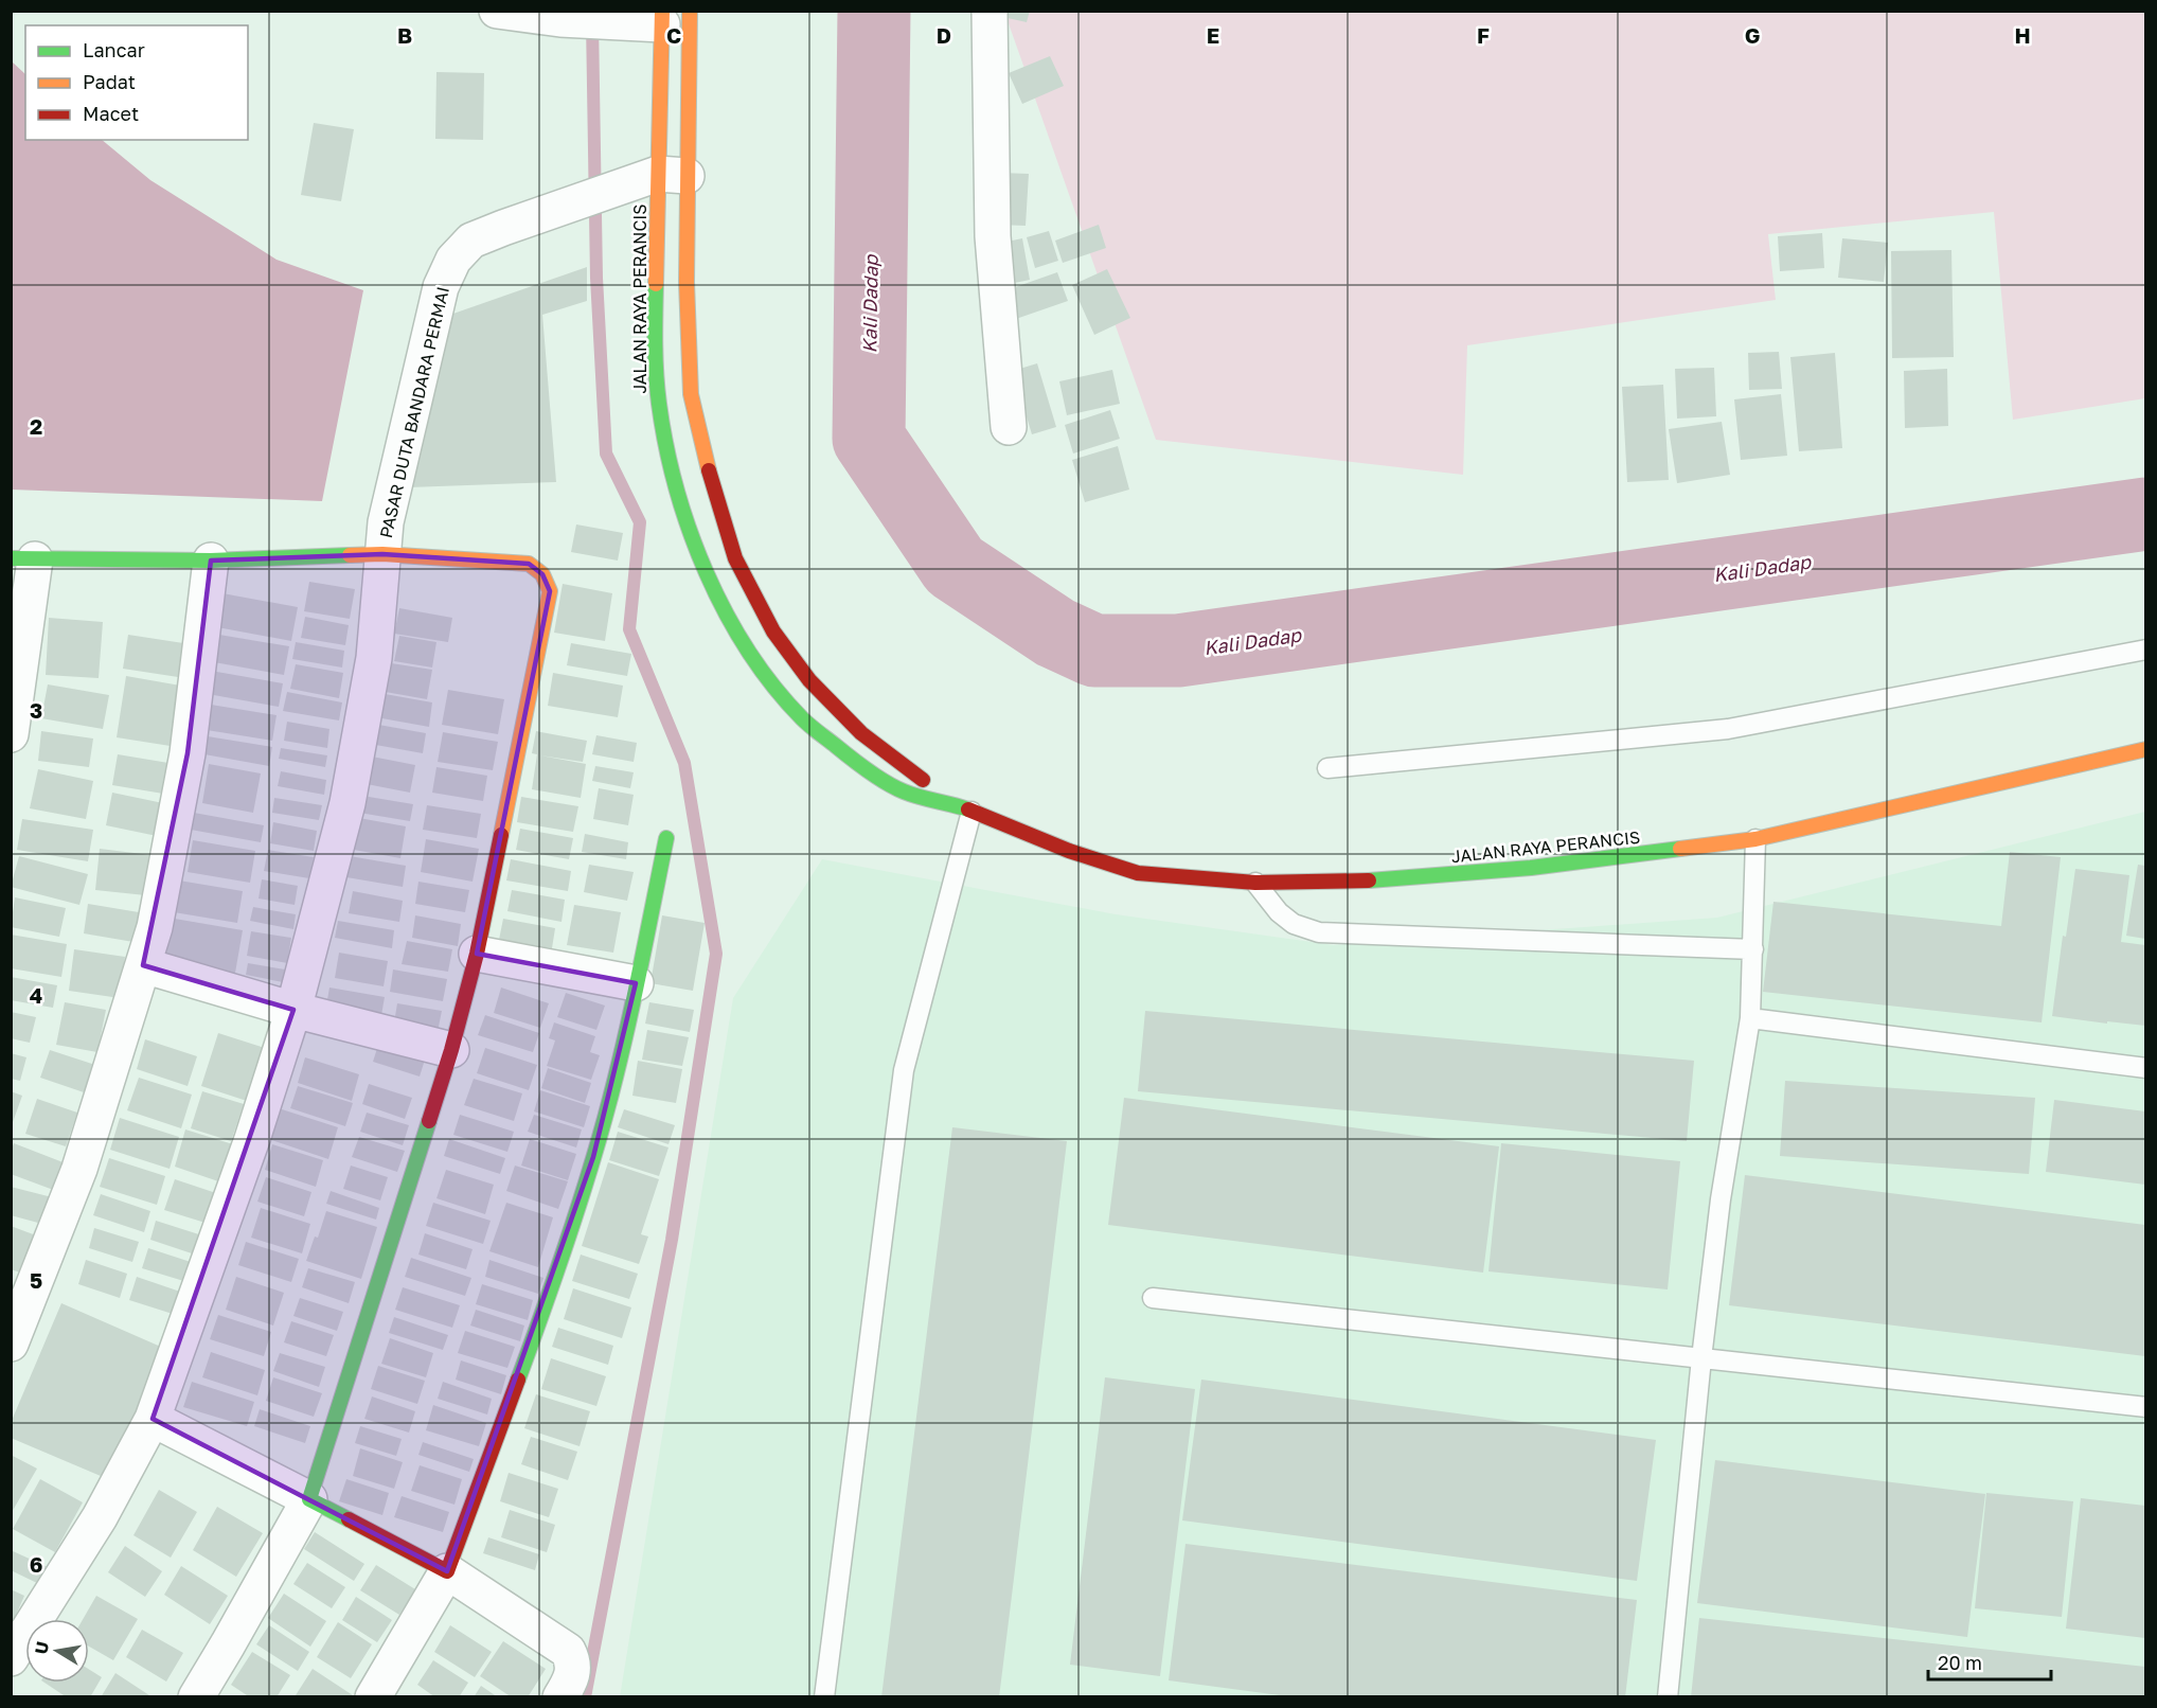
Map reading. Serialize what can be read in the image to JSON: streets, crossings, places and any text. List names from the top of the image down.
{
  "streets": {
    "street": ["JALAN RAYA PERANCIS", "PASAR DUTA BANDARA PERMAI"]
  },
  "crossings": [
    ["JALAN RAYA PERANCIS", "PASAR DUTA BANDARA PERMAI"]
  ],
  "water": ["Kali Dadap"],
  "legend": ["Lancar", "Padat", "Macet"],
  "scale_bar": "20 m",
  "north": "left",
  "grid": {
    "columns": [
      "B",
      "C",
      "D",
      "E",
      "F",
      "G",
      "H"
    ],
    "rows": [
      "2",
      "3",
      "4",
      "5",
      "6"
    ]
  }
}
